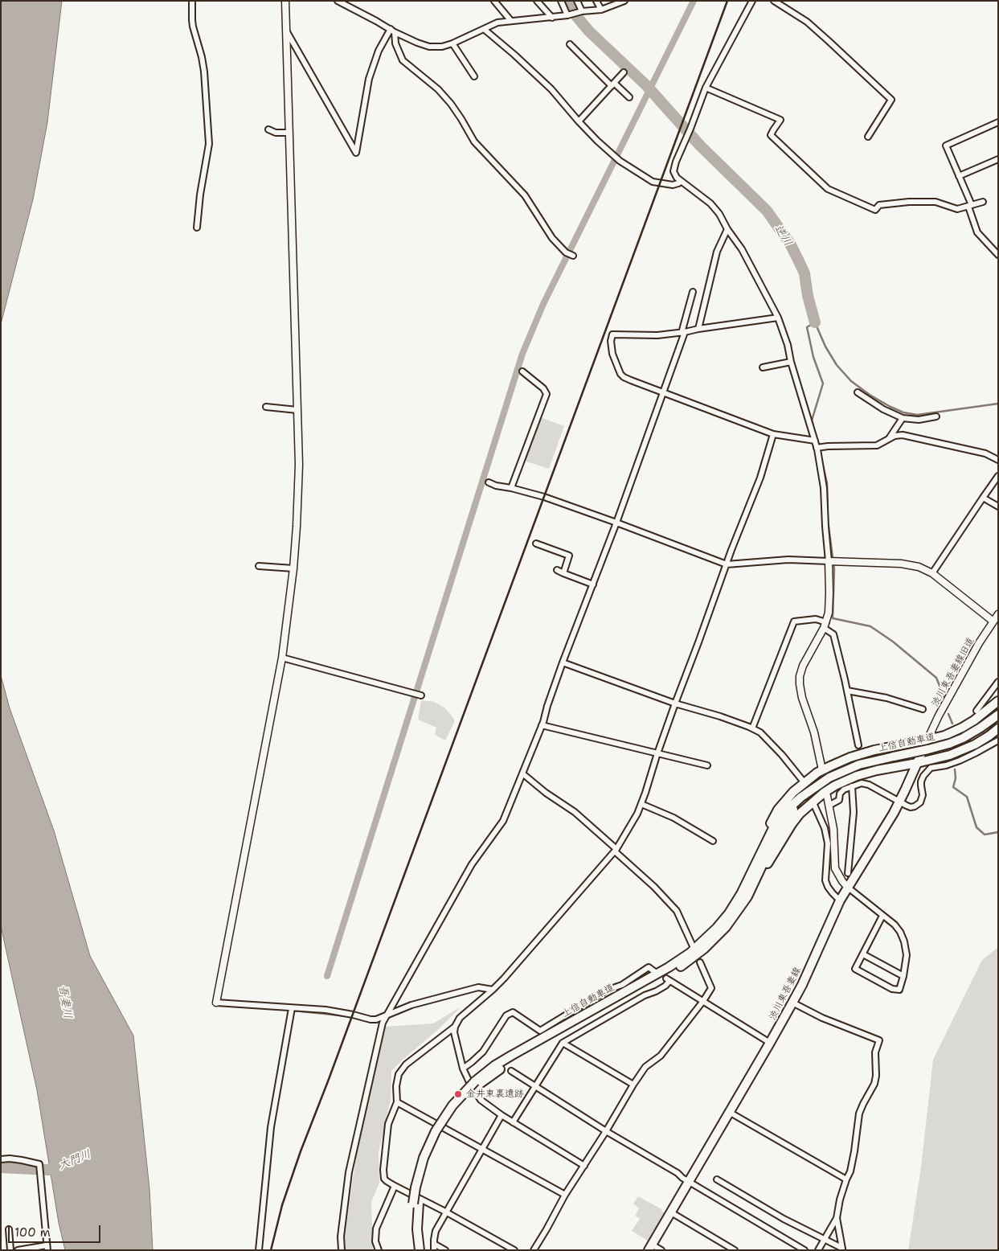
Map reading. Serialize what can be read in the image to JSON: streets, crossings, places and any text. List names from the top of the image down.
{
  "streets": {
    "main road": ["上信自動車道", "渋川東吾妻線"],
    "street": ["渋川東吾妻線旧道"]
  },
  "crossings": [
    ["渋川東吾妻線旧道", "渋川東吾妻線"]
  ],
  "water": ["逆川", "吾妻川", "大門川"],
  "places": ["金井東裏遺跡"],
  "scale_bar": "100 m"
}
